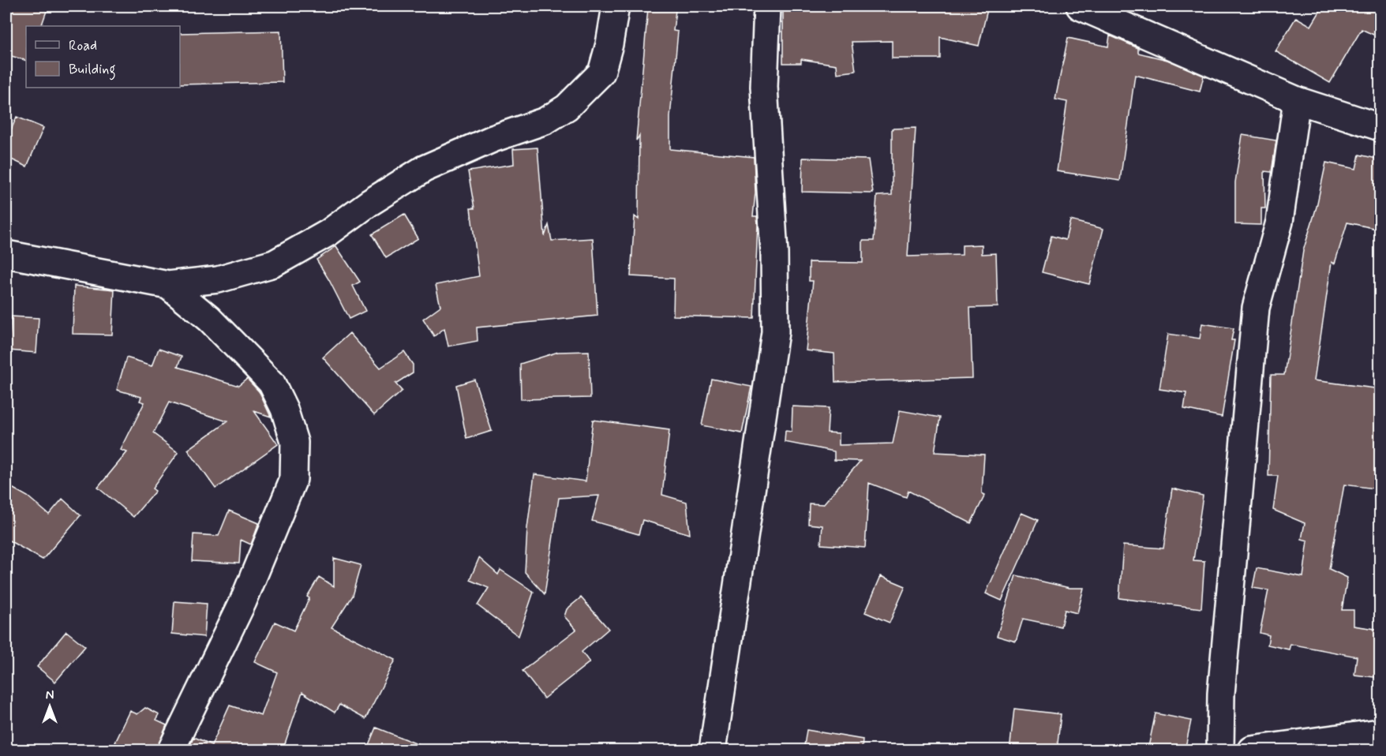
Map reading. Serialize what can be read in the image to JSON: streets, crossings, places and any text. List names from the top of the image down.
{
  "legend": ["Road", "Building"],
  "north": "top"
}
